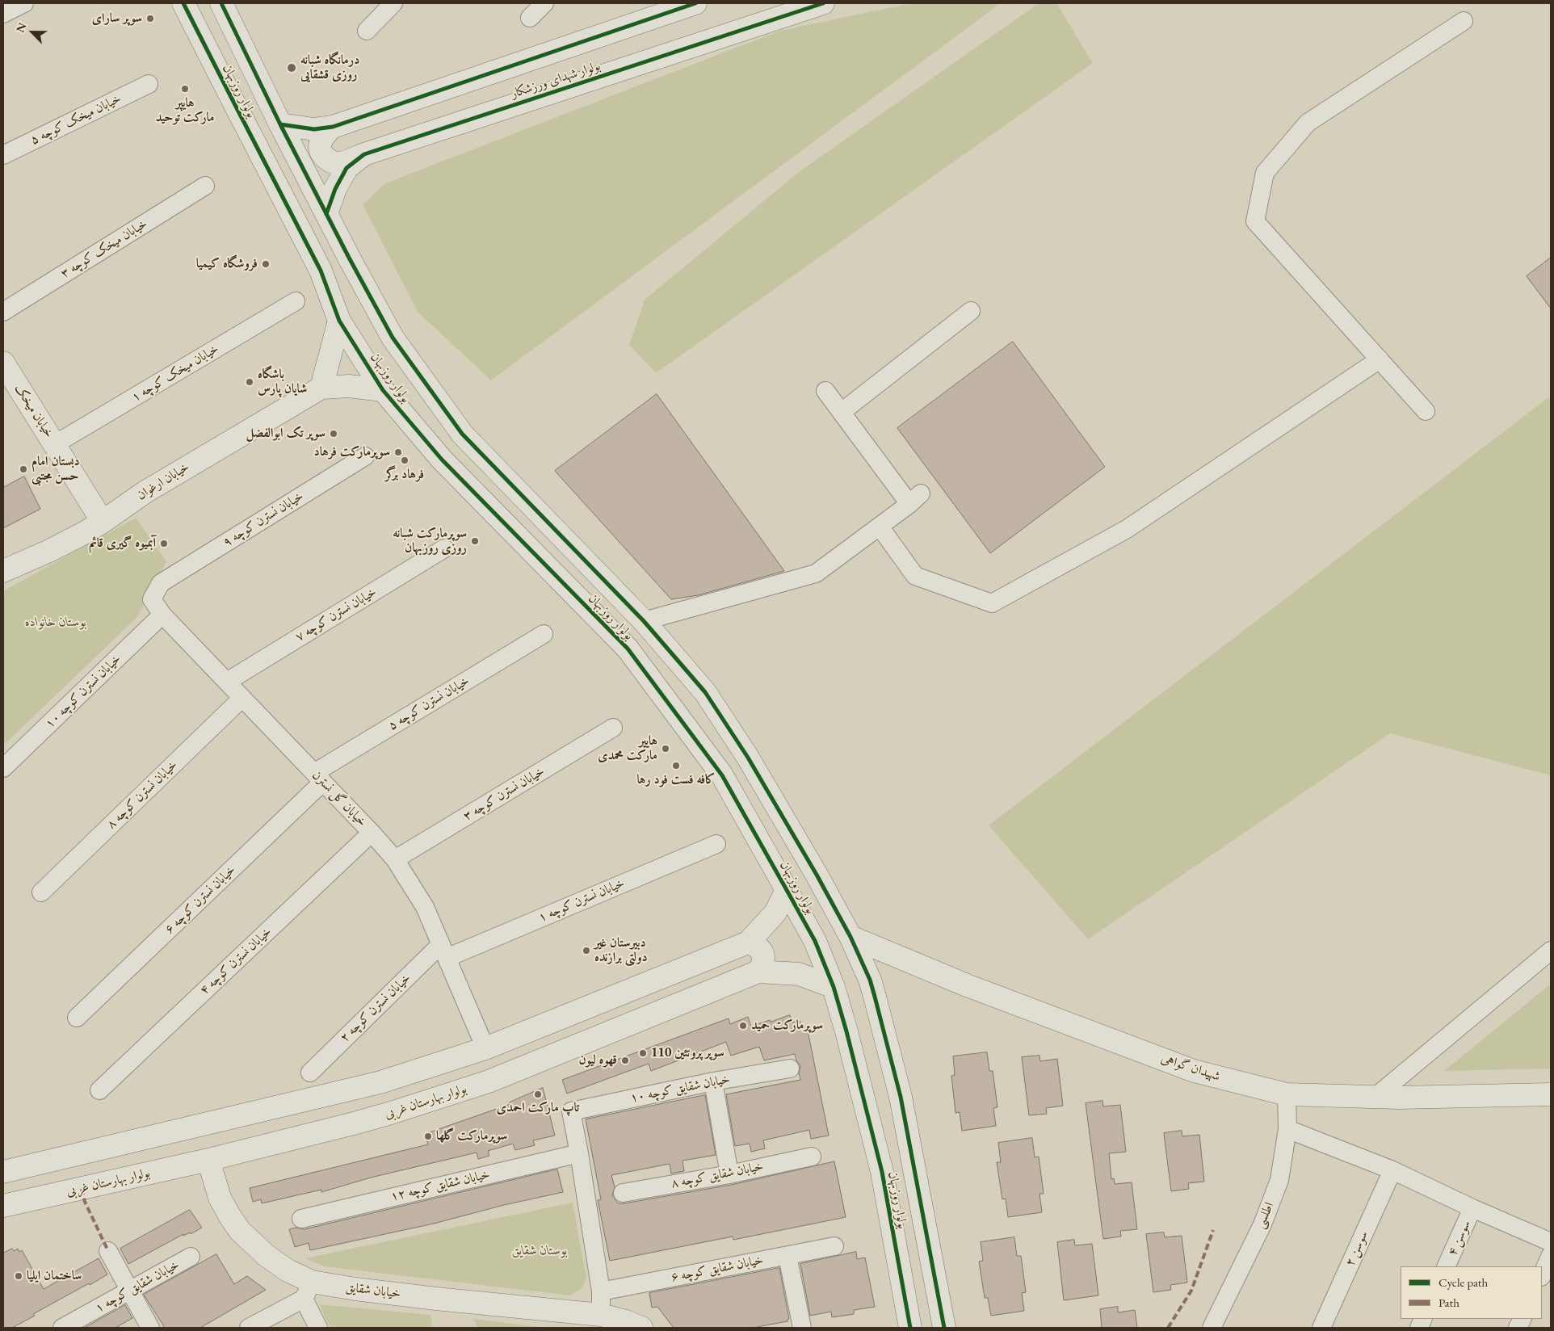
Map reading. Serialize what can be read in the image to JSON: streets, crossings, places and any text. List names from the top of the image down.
{
  "streets": {
    "main road": [
      "بولوار شهدای ورزشکار",
      "بولوار روزبهان",
      "خیابان میخک",
      "خیابان ارغوان",
      "شهیدان گواهی",
      "بولوار بهارستان غربی",
      "خیابان شقایق"
    ],
    "street": [
      "خیابان میخک کوچه ۵",
      "خیابان میخک کوچه ۳",
      "خیابان میخک کوچه ۱",
      "خیابان نسترن کوچه ۹",
      "خیابان نسترن کوچه ۷",
      "خیابان نسترن کوچه ۱۰",
      "خیابان نسترن کوچه ۵",
      "خیابان نسترن کوچه ۳",
      "خیابان نسترن کوچه ۸",
      "خیابان گل نسترن",
      "خیابان نسترن کوچه ۶",
      "خیابان نسترن کوچه ۱",
      "خیابان نسترن کوچه ۴",
      "خیابان نسترن کوچه ۲",
      "خیابان شقایق کوچه ۱۰",
      "خیابان شقایق کوچه ۸",
      "خیابان شقایق کوچه ۱۲",
      "اطلسی",
      "سوسن ۴",
      "سوسن ۲",
      "خیابان شقایق کوچه ۶",
      "خیابان شقایق کوچه ۱"
    ]
  },
  "crossings": [
    ["بولوار شهدای ورزشکار", "بولوار روزبهان"],
    ["بولوار روزبهان", "شهیدان گواهی"],
    ["بولوار روزبهان", "بولوار بهارستان غربی"],
    ["خیابان میخک کوچه ۱", "خیابان میخک"],
    ["خیابان میخک", "خیابان ارغوان"],
    ["خیابان نسترن کوچه ۹", "خیابان گل نسترن"],
    ["خیابان نسترن کوچه ۷", "خیابان گل نسترن"],
    ["خیابان نسترن کوچه ۱۰", "خیابان گل نسترن"],
    ["خیابان نسترن کوچه ۵", "خیابان گل نسترن"],
    ["خیابان نسترن کوچه ۵", "خیابان نسترن کوچه ۶"],
    ["خیابان نسترن کوچه ۳", "خیابان گل نسترن"],
    ["خیابان نسترن کوچه ۸", "خیابان گل نسترن"],
    ["خیابان گل نسترن", "خیابان نسترن کوچه ۶"],
    ["خیابان گل نسترن", "خیابان نسترن کوچه ۱"],
    ["خیابان گل نسترن", "خیابان نسترن کوچه ۴"],
    ["خیابان گل نسترن", "خیابان نسترن کوچه ۲"],
    ["خیابان نسترن کوچه ۱", "خیابان نسترن کوچه ۲"],
    ["شهیدان گواهی", "اطلسی"],
    ["خیابان شقایق کوچه ۱۰", "خیابان شقایق کوچه ۱۲"],
    ["بولوار بهارستان غربی", "خیابان شقایق"]
  ],
  "parks": ["بوستان خانواده", "بوستان شقایق"],
  "places": [
    "سوپر سارای",
    "درمانگاه شبانه روزی قشقایی",
    "هایپر مارکت توحید",
    "فروشگاه کیمیا",
    "باشگاه شایان پارس",
    "سوپر تک ابوالفضل",
    "سوپرمارکت فرهاد",
    "فرهاد برگر",
    "دبستان امام حسن مجتبی",
    "سوپرمارکت شبانه روزی روزبهان",
    "آبمیوه گیری قائم",
    "هایپر مارکت محمدی",
    "کافه فست فود رها",
    "دبیرستان غیر دولتی برازنده",
    "سوپرمارکت حمید",
    "سوپر پروتئین 110",
    "قهوه لیون",
    "تاپ مارکت احمدی",
    "سوپرمارکت گلها",
    "ساختمان ایلیا"
  ],
  "legend": ["Cycle path", "Path"],
  "north": "top left"
}
